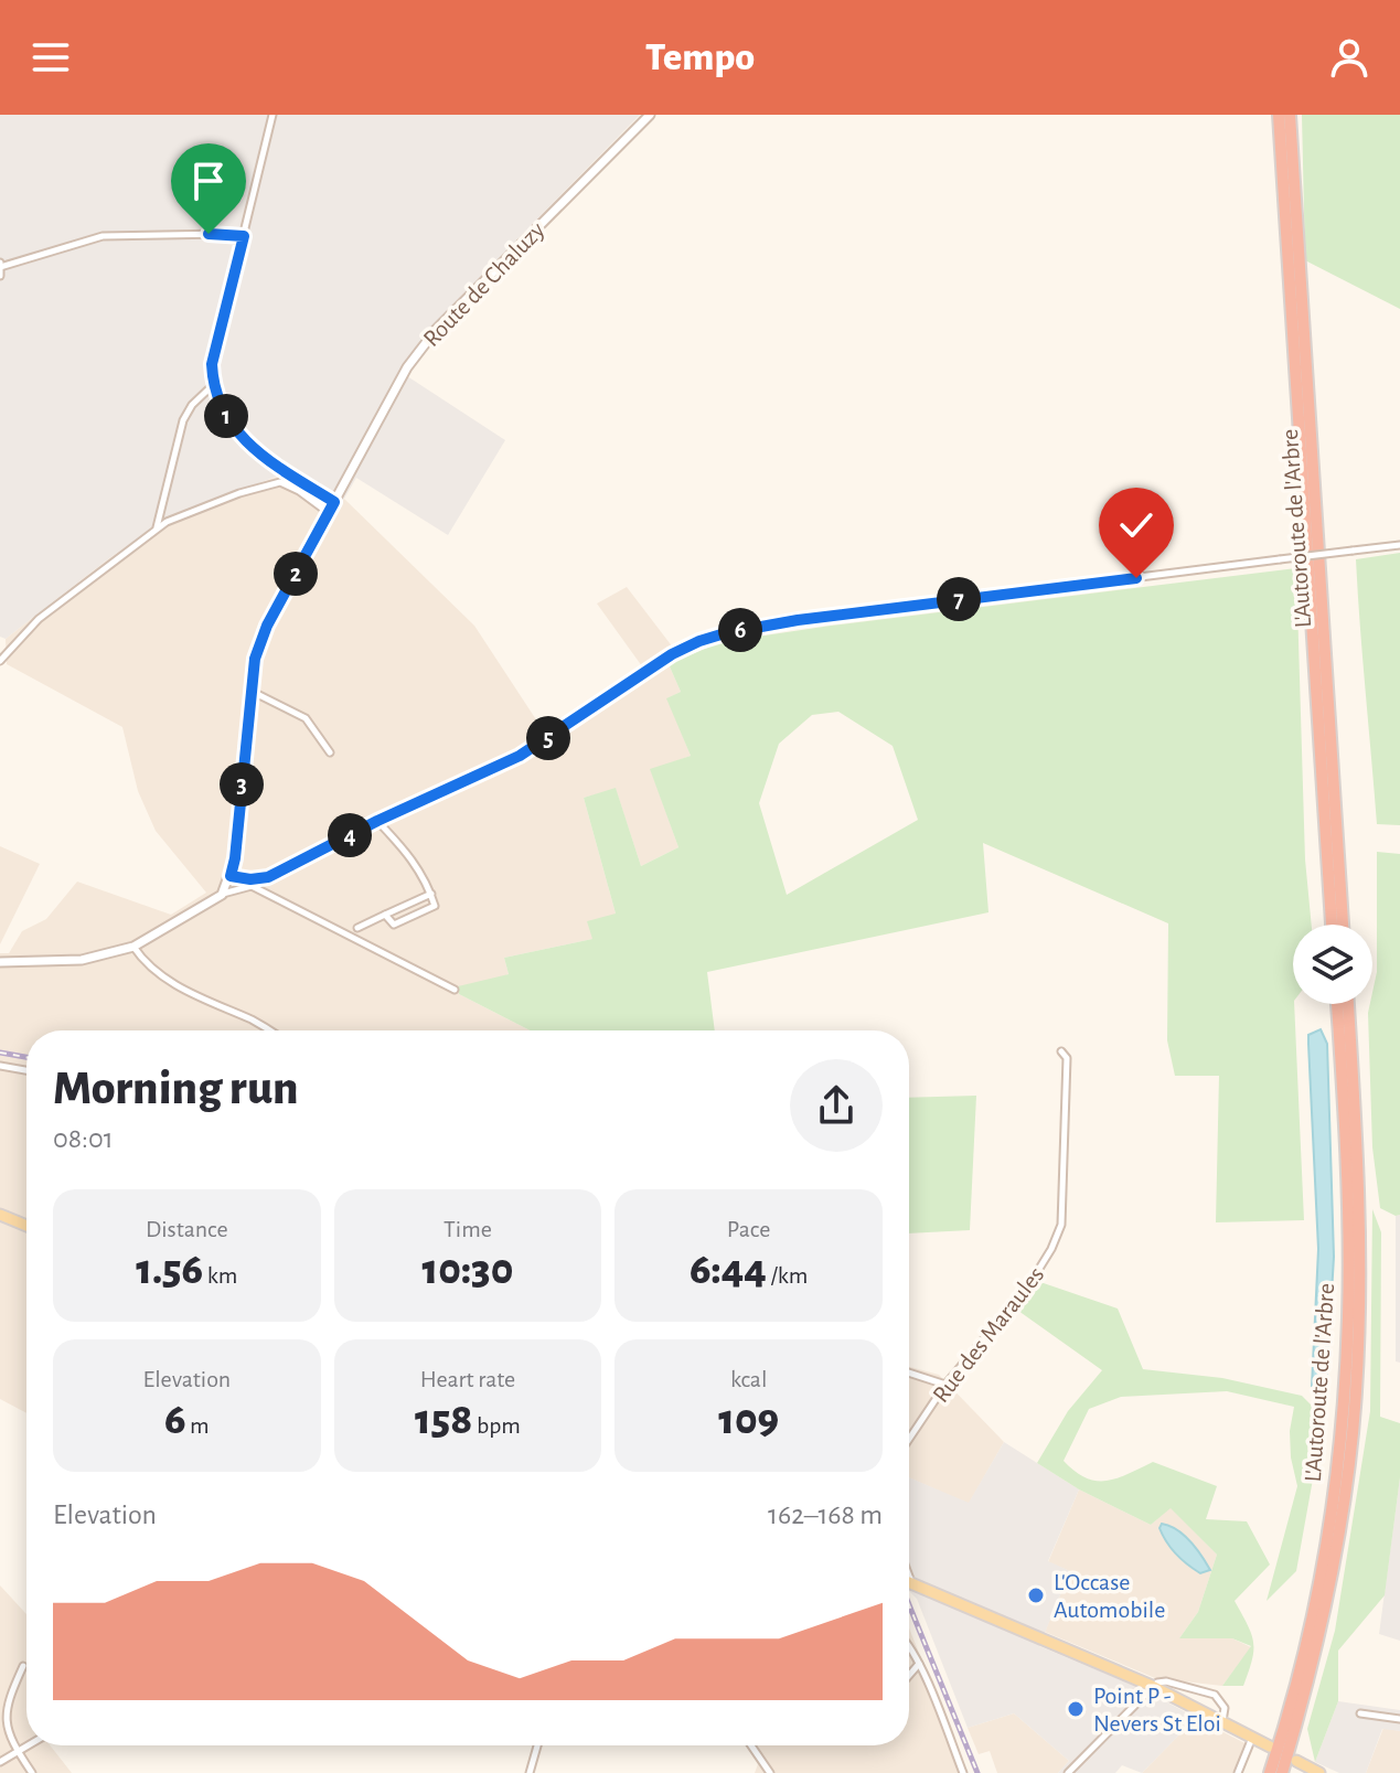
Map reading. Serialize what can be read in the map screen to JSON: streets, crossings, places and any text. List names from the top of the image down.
{
  "streets": {
    "highway": ["L'Autoroute de l'Arbre"],
    "street": ["Route de Chaluzy", "Rue des Maraules"]
  },
  "places": ["L'Occase Automobile", "Point P - Nevers St Eloi"],
  "page": {
    "header": "Tempo",
    "pins": [
      "1",
      "2",
      "7",
      "6",
      "5",
      "3",
      "4"
    ],
    "heading": ["Morning run", "08:01"],
    "stats": [
      ["Distance", "1.56 km"],
      ["Time", "10:30"],
      ["Pace", "6:44 /km"],
      ["Elevation", "6 m"],
      ["Heart rate", "158 bpm"],
      ["kcal", "109"]
    ],
    "chart": ["Elevation", "162–168 m"]
  }
}
